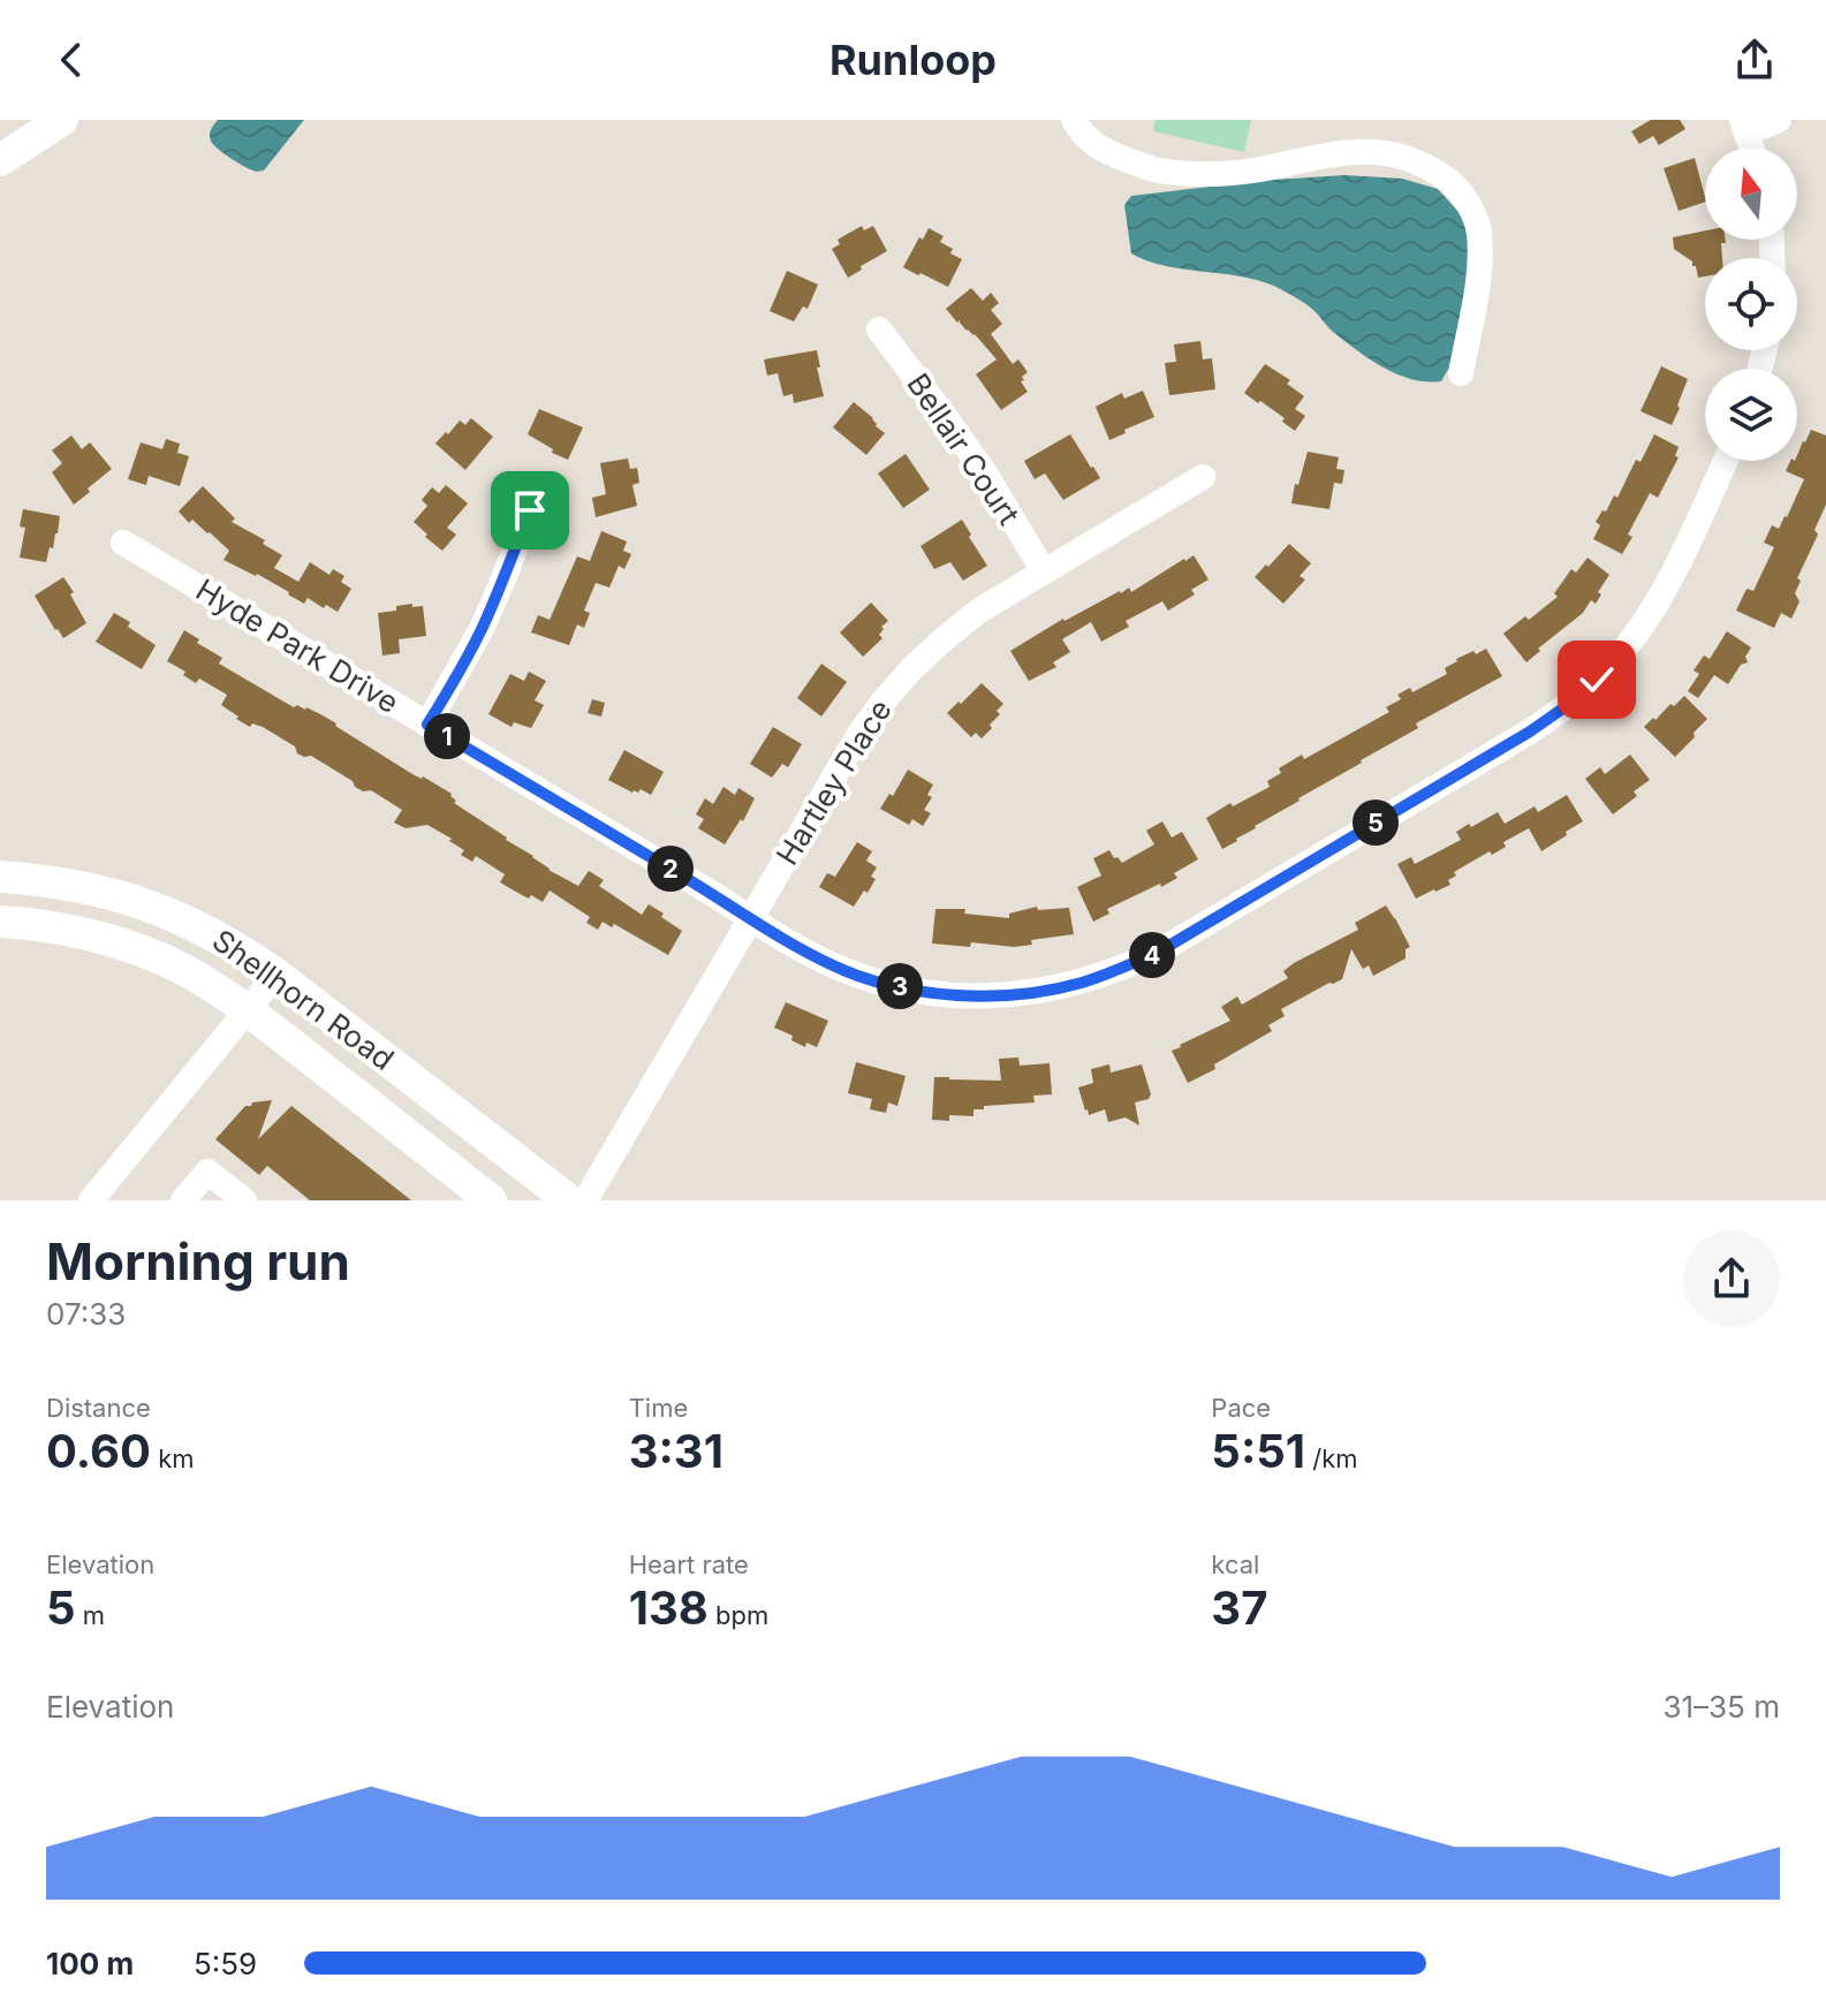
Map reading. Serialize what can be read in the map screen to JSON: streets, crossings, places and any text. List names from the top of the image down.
{
  "streets": {
    "main road": ["Shellhorn Road"],
    "street": ["Bellair Court", "Hyde Park Drive", "Hartley Place"]
  },
  "crossings": [
    ["Bellair Court", "Hartley Place"],
    ["Hyde Park Drive", "Hartley Place"]
  ],
  "north": "top",
  "page": {
    "header": "Runloop",
    "pins": [
      "1",
      "5",
      "2",
      "4",
      "3"
    ],
    "heading": ["Morning run", "07:33"],
    "stats": [
      ["Distance", "0.60 km"],
      ["Time", "3:31"],
      ["Pace", "5:51 /km"],
      ["Elevation", "5 m"],
      ["Heart rate", "138 bpm"],
      ["kcal", "37"]
    ],
    "chart": ["Elevation", "31–35 m"],
    "list": [
      {
        "name": "100 m",
        "note": "5:59"
      }
    ]
  }
}
